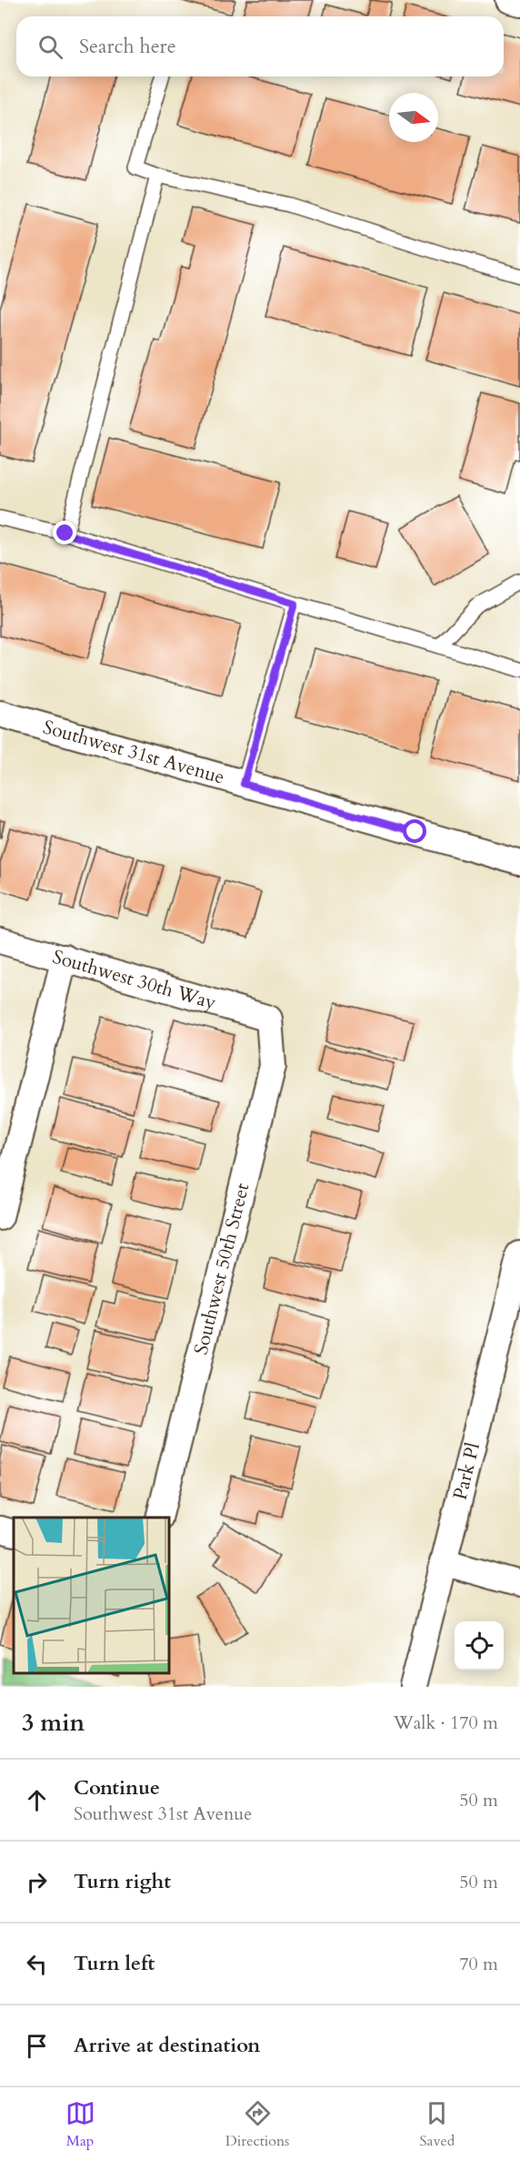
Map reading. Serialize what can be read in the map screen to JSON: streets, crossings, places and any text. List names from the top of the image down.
{
  "streets": {
    "street": [
      "Southwest 31st Avenue",
      "Southwest 30th Way",
      "Southwest 50th Street",
      "Park Pl"
    ]
  },
  "crossings": [
    ["Southwest 30th Way", "Southwest 50th Street"]
  ],
  "north": "right",
  "page": {
    "search": "Search here",
    "heading": ["3 min", "Walk · 170 m"],
    "list": [
      ["Continue", "Southwest 31st Avenue", "50 m"],
      ["Turn right", "50 m"],
      ["Turn left", "70 m"],
      "Arrive at destination"
    ],
    "nav": ["Map", "Directions", "Saved"]
  }
}
